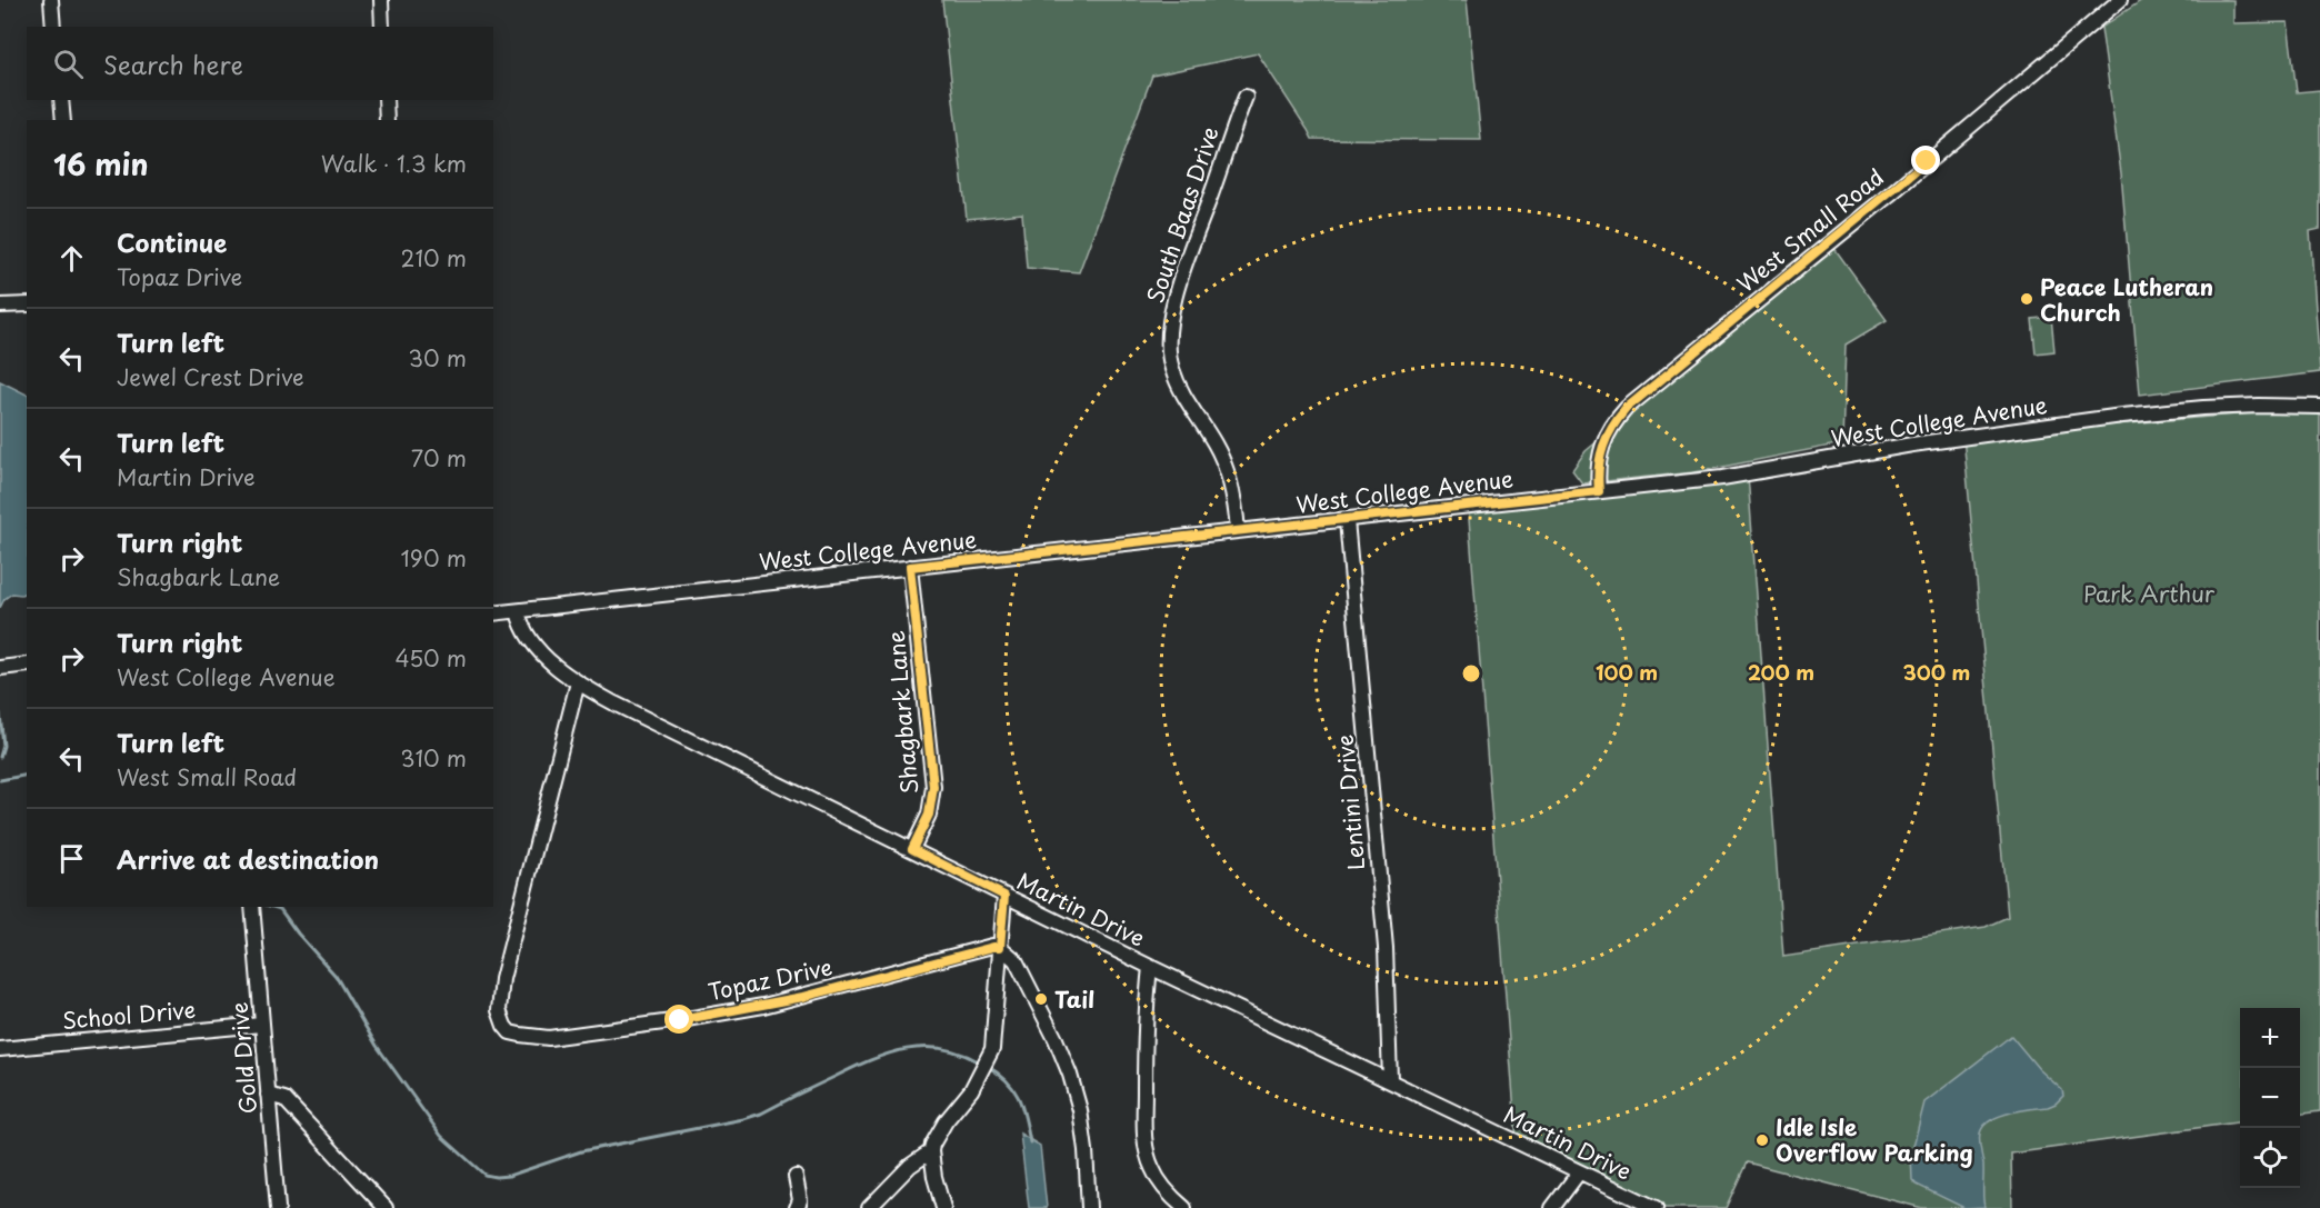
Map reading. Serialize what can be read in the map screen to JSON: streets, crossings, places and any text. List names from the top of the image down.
{
  "streets": {
    "street": [
      "South Baas Drive",
      "West Small Road",
      "West College Avenue",
      "Shagbark Lane",
      "Lentini Drive",
      "Martin Drive",
      "Topaz Drive",
      "School Drive",
      "Gold Drive"
    ]
  },
  "crossings": [
    ["South Baas Drive", "West College Avenue"],
    ["West Small Road", "West College Avenue"],
    ["West College Avenue", "Shagbark Lane"],
    ["West College Avenue", "Lentini Drive"],
    ["West College Avenue", "Martin Drive"],
    ["Shagbark Lane", "Martin Drive"],
    ["Lentini Drive", "Martin Drive"],
    ["Martin Drive", "Topaz Drive"],
    ["School Drive", "Gold Drive"]
  ],
  "parks": ["Park Arthur"],
  "places": ["Peace Lutheran Church", "Tail", "Idle Isle Overflow Parking"],
  "page": {
    "search": "Search here",
    "heading": ["16 min", "Walk · 1.3 km"],
    "list": [
      ["Continue", "Topaz Drive", "210 m"],
      ["Turn left", "Jewel Crest Drive", "30 m"],
      ["Turn left", "Martin Drive", "70 m"],
      ["Turn right", "Shagbark Lane", "190 m"],
      ["Turn right", "West College Avenue", "450 m"],
      ["Turn left", "West Small Road", "310 m"],
      "Arrive at destination"
    ],
    "map_buttons": ["+", "−"]
  },
  "rings": ["100 m", "200 m", "300 m"]
}
